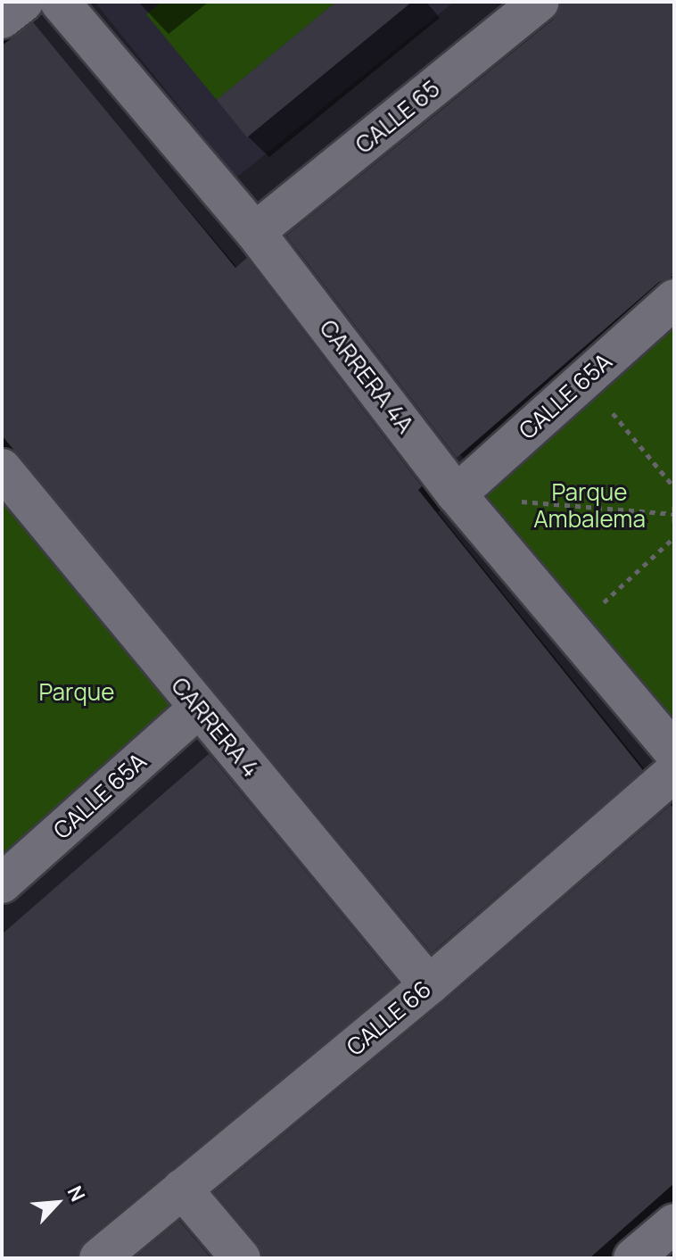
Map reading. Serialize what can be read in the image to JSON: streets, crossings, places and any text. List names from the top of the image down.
{
  "streets": {
    "street": [
      "CALLE 65",
      "CARRERA 4A",
      "CALLE 65A",
      "CARRERA 4",
      "CALLE 66"
    ]
  },
  "crossings": [
    ["CALLE 65", "CARRERA 4A"],
    ["CARRERA 4A", "CALLE 65A"],
    ["CALLE 65A", "CARRERA 4"],
    ["CARRERA 4", "CALLE 66"]
  ],
  "parks": ["Parque Ambalema", "Parque"],
  "north": "top right"
}
